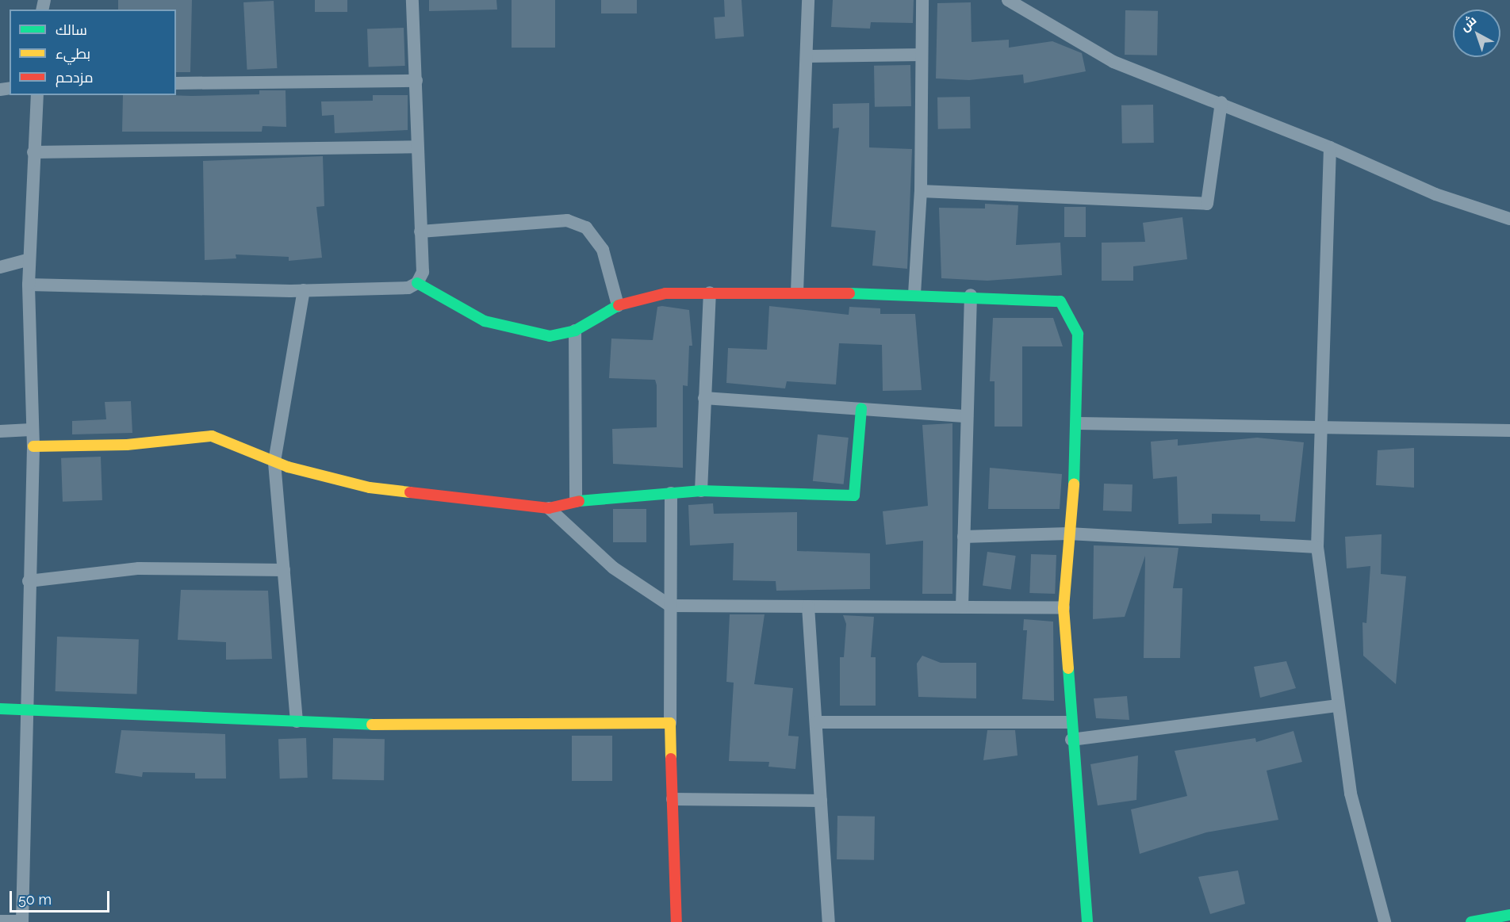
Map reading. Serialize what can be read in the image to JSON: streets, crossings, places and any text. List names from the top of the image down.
{
  "legend": ["سالك", "بطيء", "مزدحم"],
  "scale_bar": "50 m",
  "north": "top left"
}
